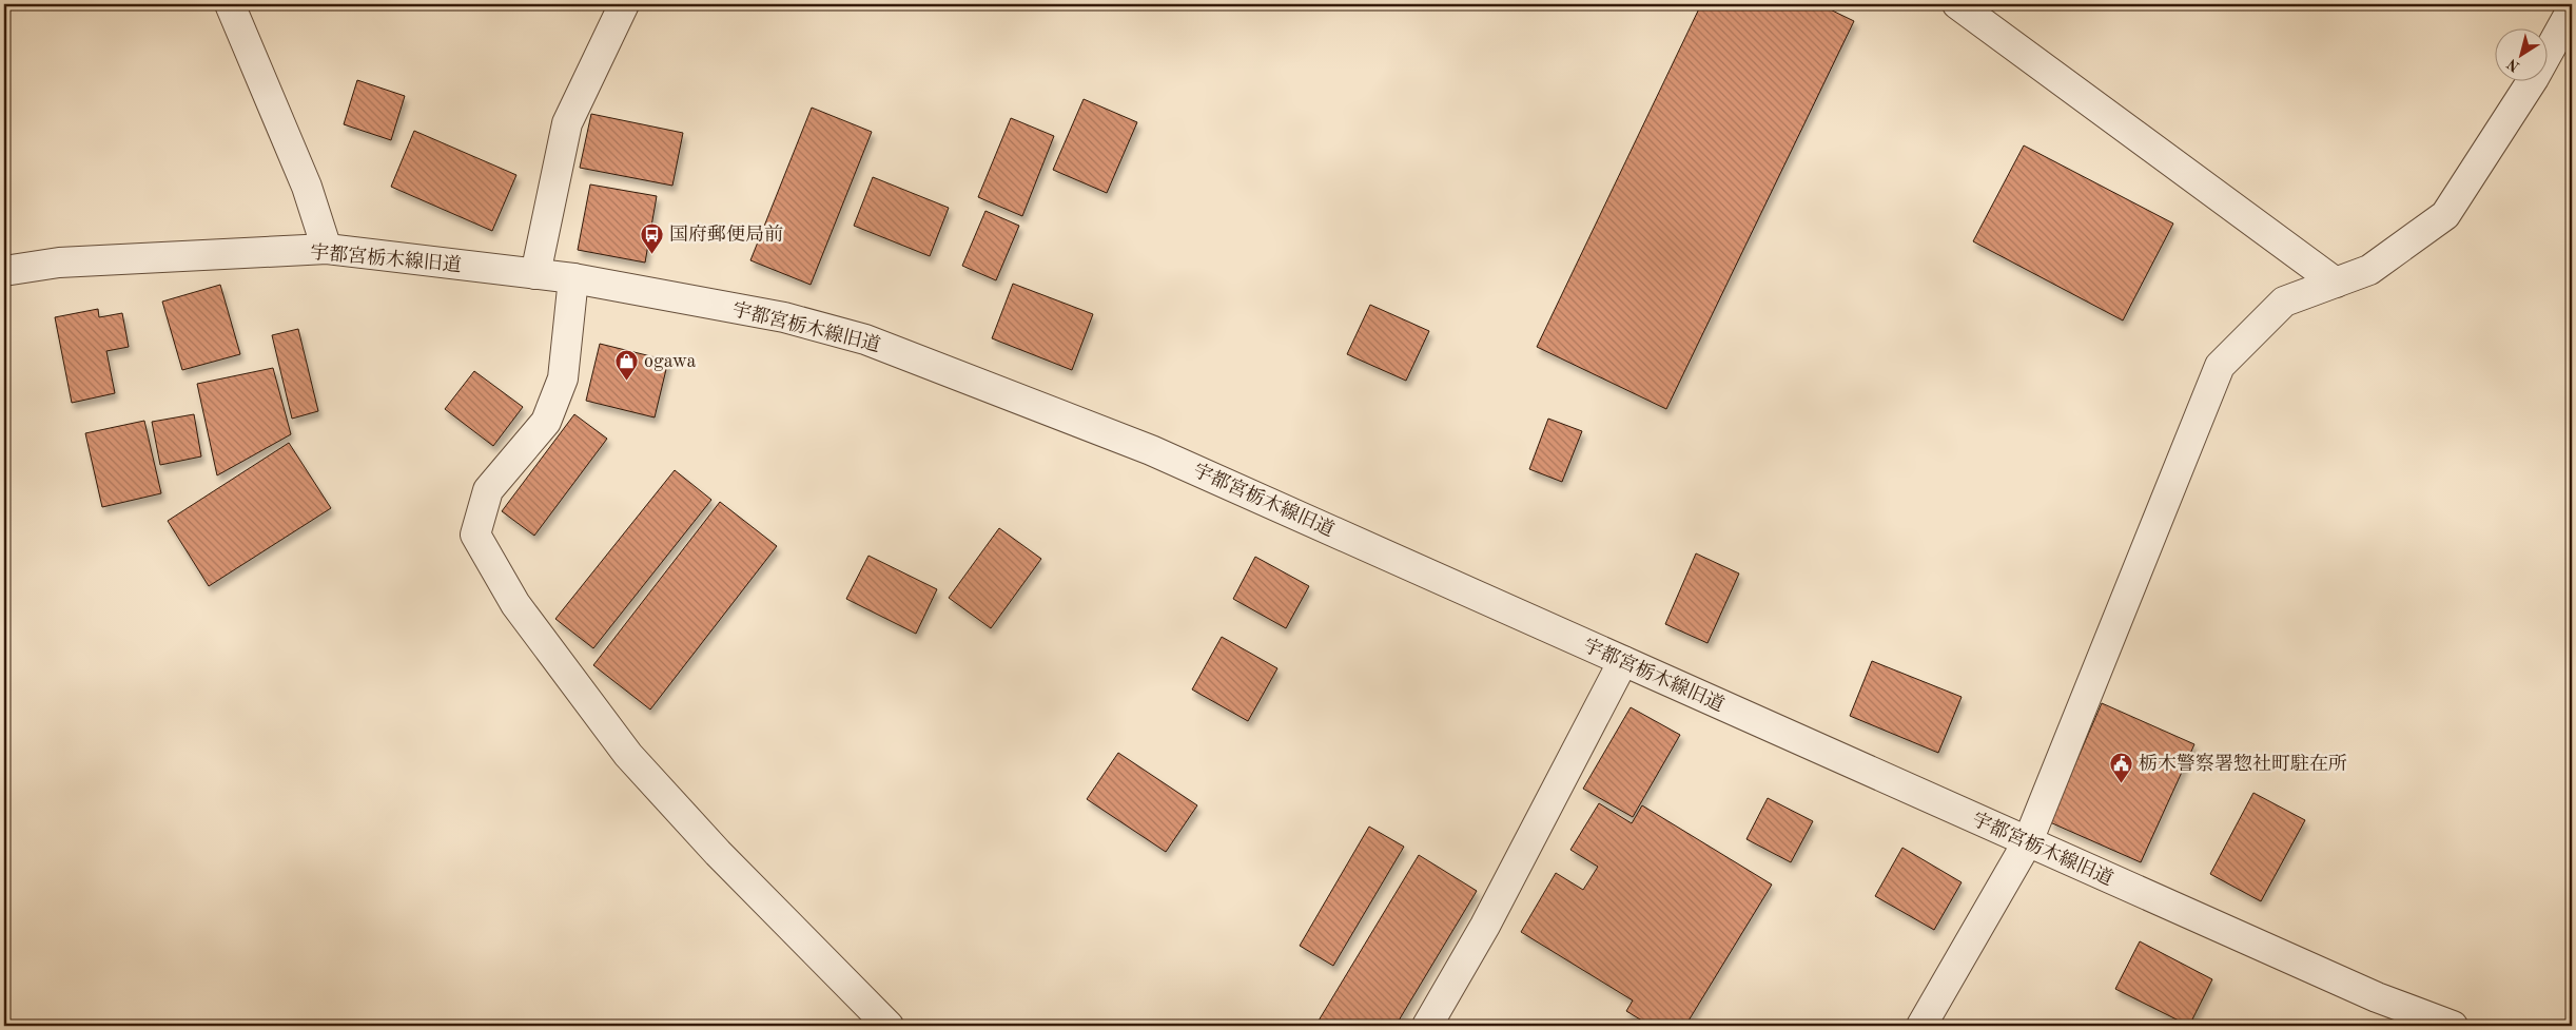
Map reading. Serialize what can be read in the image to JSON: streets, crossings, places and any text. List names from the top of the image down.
{
  "streets": {
    "street": ["宇都宮栃木線旧道"]
  },
  "places": {
    "bus stop": ["国府郵便局前"],
    "shop": ["ogawa"],
    "public building": ["栃木警察署惣社町駐在所"]
  },
  "north": "bottom left"
}
